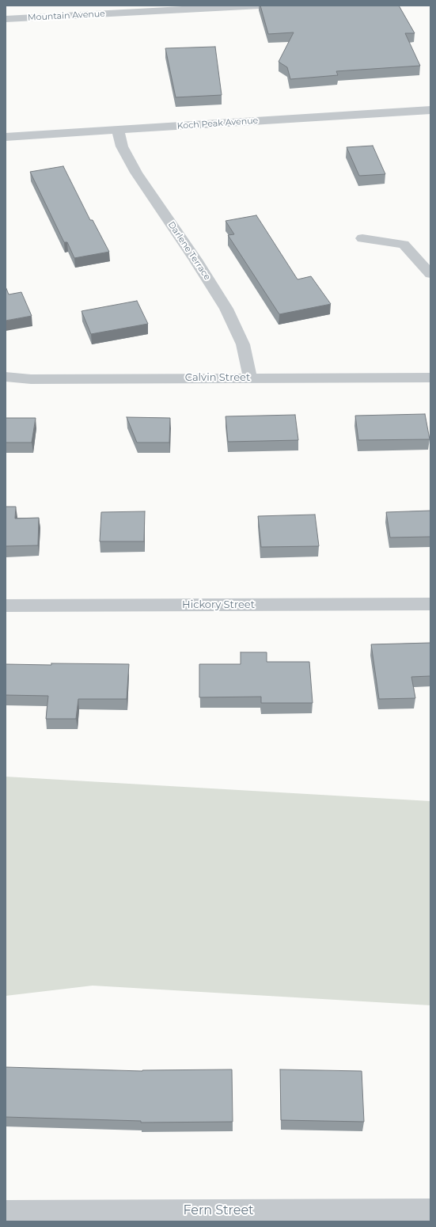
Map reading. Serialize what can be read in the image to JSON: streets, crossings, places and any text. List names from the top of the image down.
{
  "streets": {
    "street": [
      "Mountain Avenue",
      "Koch Peak Avenue",
      "Darlene Terrace",
      "Calvin Street",
      "Hickory Street",
      "Fern Street"
    ]
  },
  "crossings": [
    ["Koch Peak Avenue", "Darlene Terrace"],
    ["Darlene Terrace", "Calvin Street"]
  ]
}
